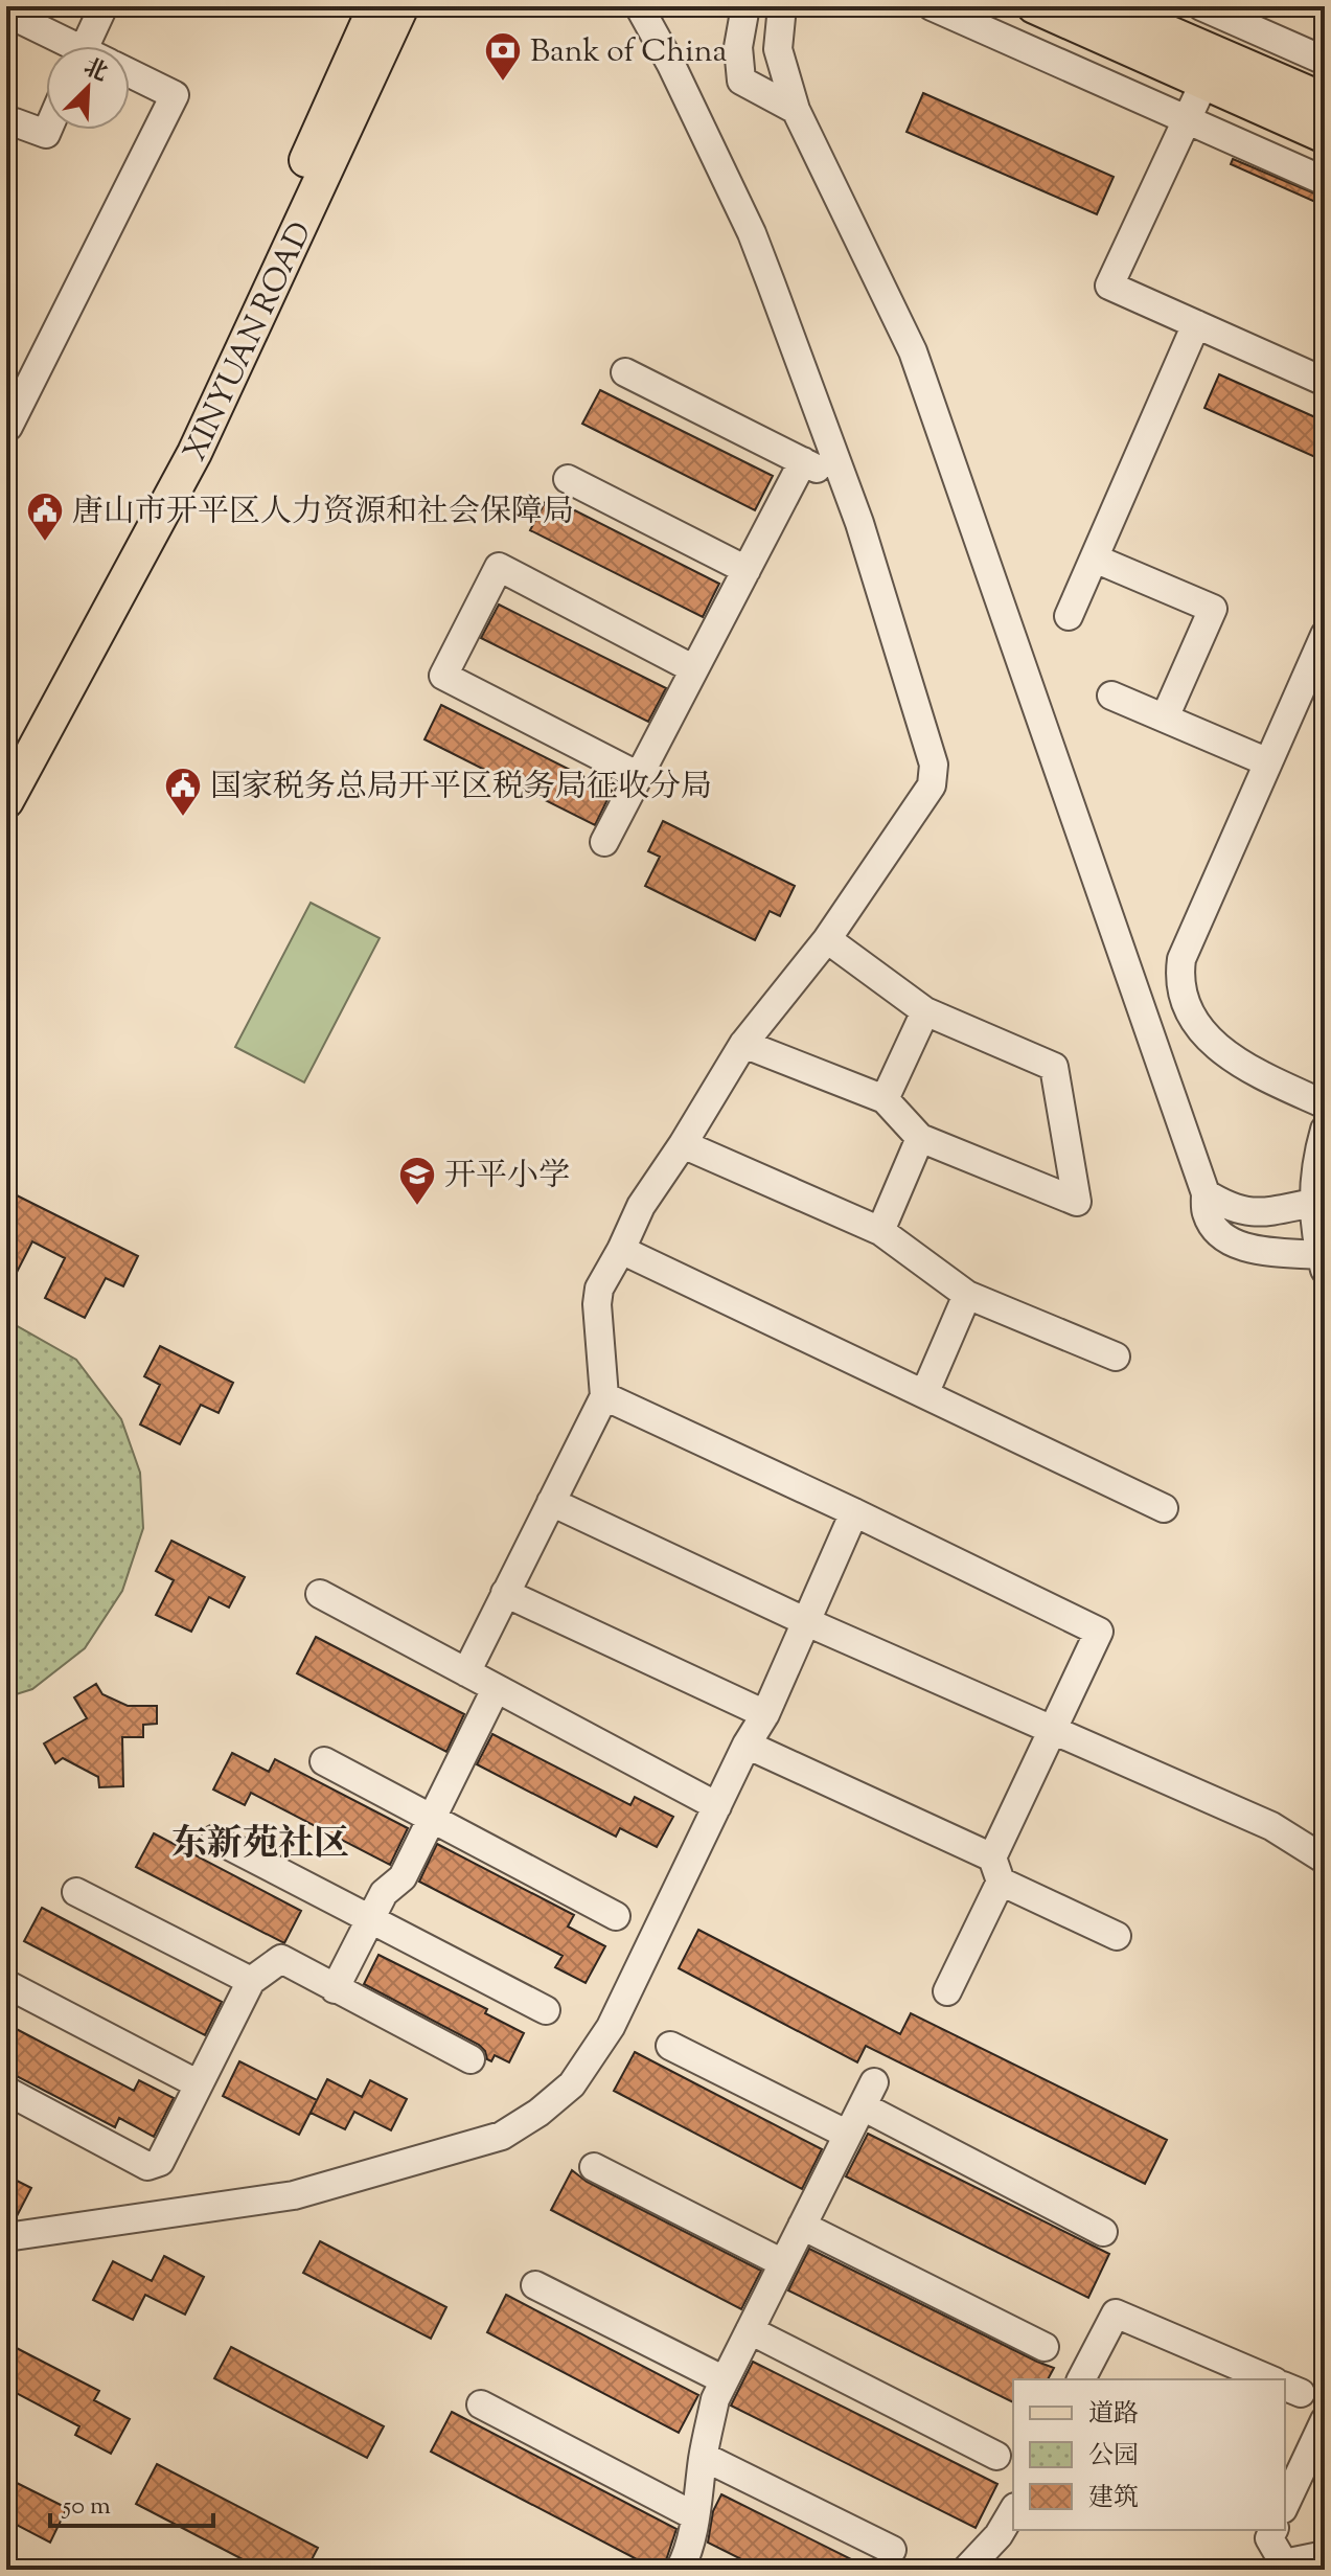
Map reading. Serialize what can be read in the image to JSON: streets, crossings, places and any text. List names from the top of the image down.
{
  "streets": {
    "main road": ["XINYUAN ROAD"]
  },
  "districts": ["东新苑社区"],
  "places": {
    "bank": ["Bank of China"],
    "public building": ["唐山市开平区人力资源和社会保障局", "国家税务总局开平区税务局征收分局"],
    "school or university": ["开平小学"]
  },
  "legend": ["道路", "公园", "建筑"],
  "scale_bar": "50 m",
  "north": "top right"
}
